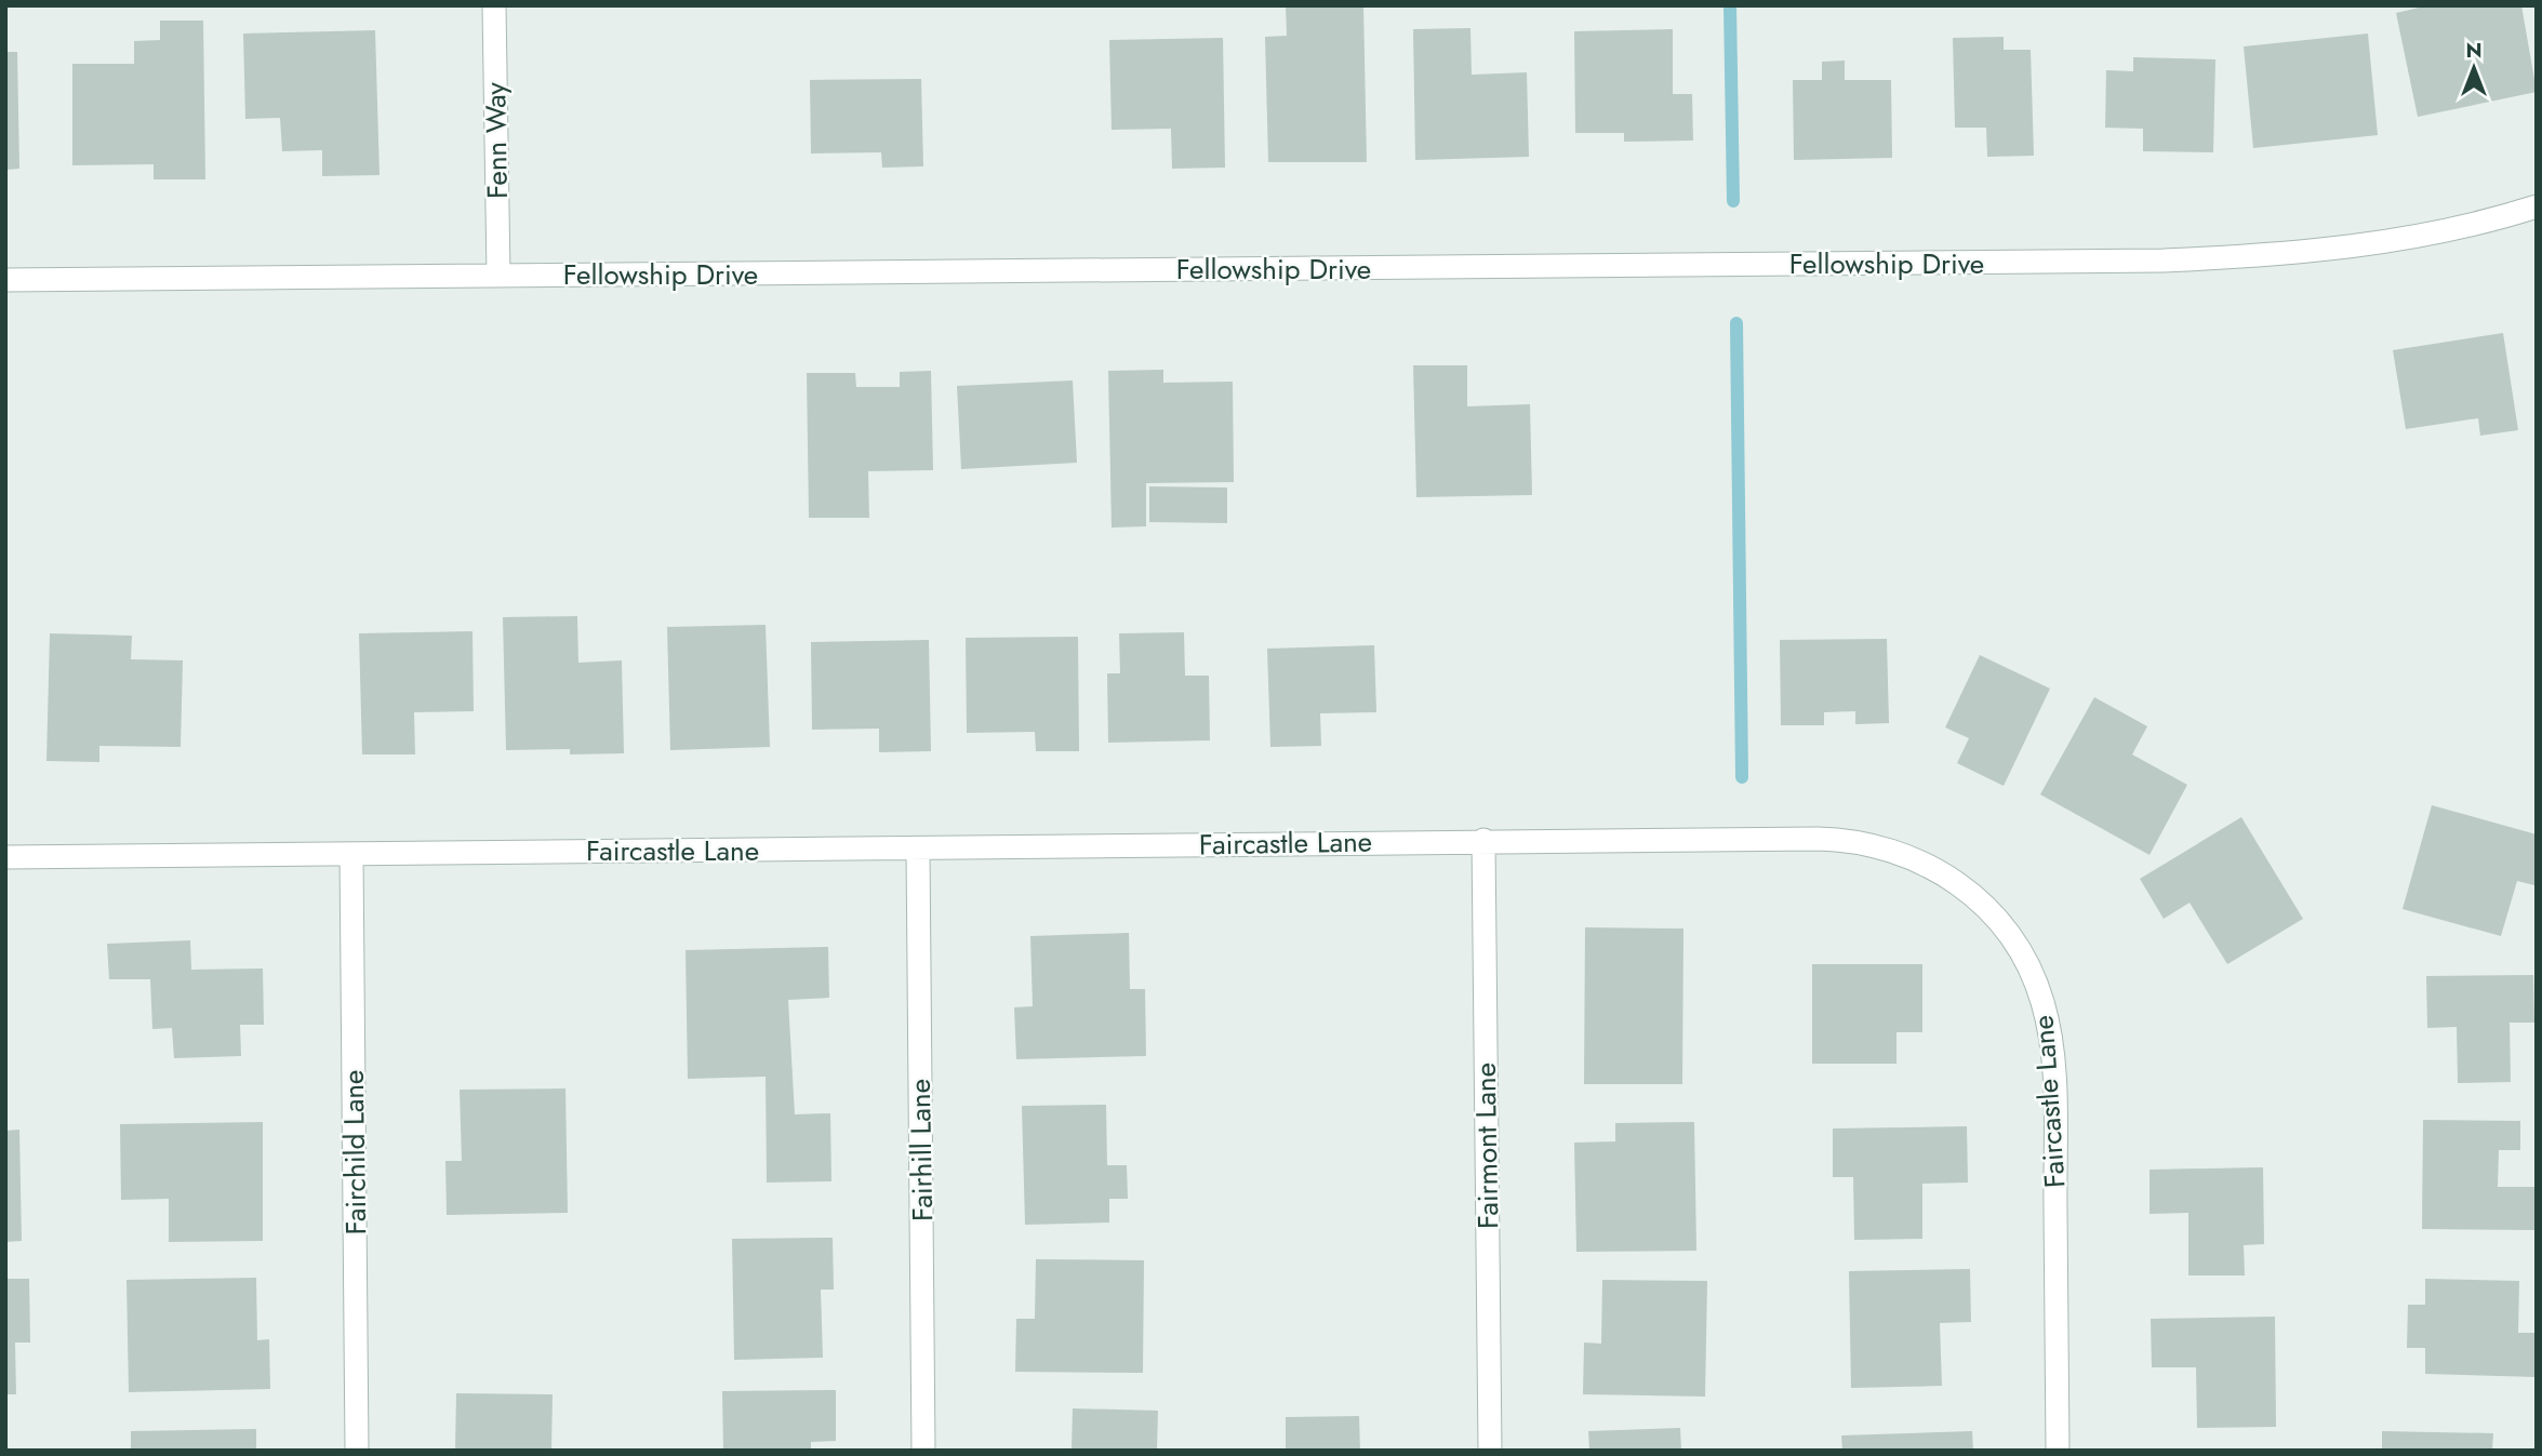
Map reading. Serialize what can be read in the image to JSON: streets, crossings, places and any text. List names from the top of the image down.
{
  "streets": {
    "street": [
      "Fenn Way",
      "Fellowship Drive",
      "Faircastle Lane",
      "Fairmont Lane",
      "Fairhill Lane",
      "Fairchild Lane"
    ]
  },
  "crossings": [
    ["Fenn Way", "Fellowship Drive"],
    ["Faircastle Lane", "Fairmont Lane"],
    ["Faircastle Lane", "Fairhill Lane"],
    ["Faircastle Lane", "Fairchild Lane"]
  ],
  "north": "top"
}
